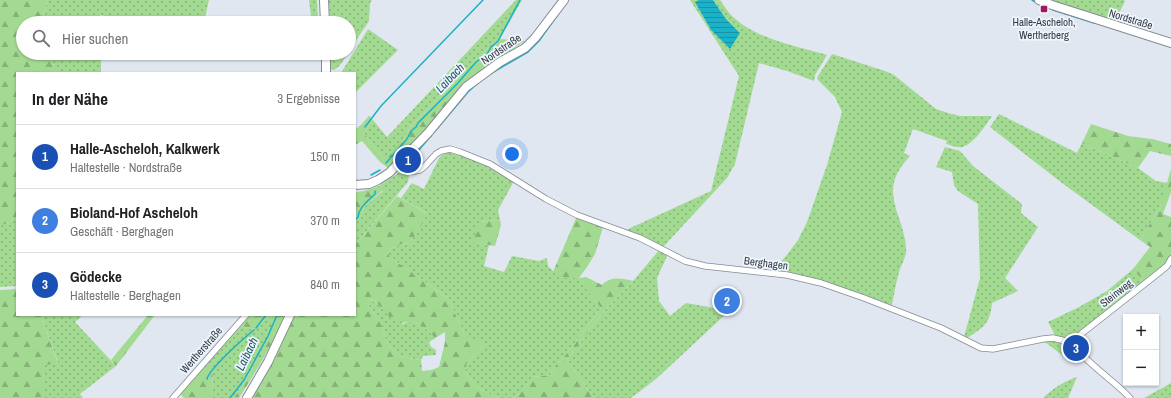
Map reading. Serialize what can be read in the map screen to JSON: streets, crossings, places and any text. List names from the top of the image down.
{
  "streets": {
    "street": [
      "Nordstraße",
      "Berghagen",
      "Steinweg",
      "Wertherstraße"
    ]
  },
  "crossings": [
    ["Nordstraße", "Berghagen"],
    ["Berghagen", "Steinweg"]
  ],
  "water": ["Laibach"],
  "places": {
    "transit": ["Halle-Ascheloh, Wertherberg"]
  },
  "page": {
    "search": "Hier suchen",
    "heading": ["In der Nähe", "3 Ergebnisse"],
    "list": [
      {
        "mark": "1",
        "name": "Halle-Ascheloh, Kalkwerk",
        "note": "Haltestelle · Nordstraße",
        "value": "150 m"
      },
      {
        "mark": "2",
        "name": "Bioland-Hof Ascheloh",
        "note": "Geschäft · Berghagen",
        "value": "370 m"
      },
      {
        "mark": "3",
        "name": "Gödecke",
        "note": "Haltestelle · Berghagen",
        "value": "840 m"
      }
    ],
    "pins": ["1", "2", "3"],
    "map_buttons": ["+", "−"]
  }
}
